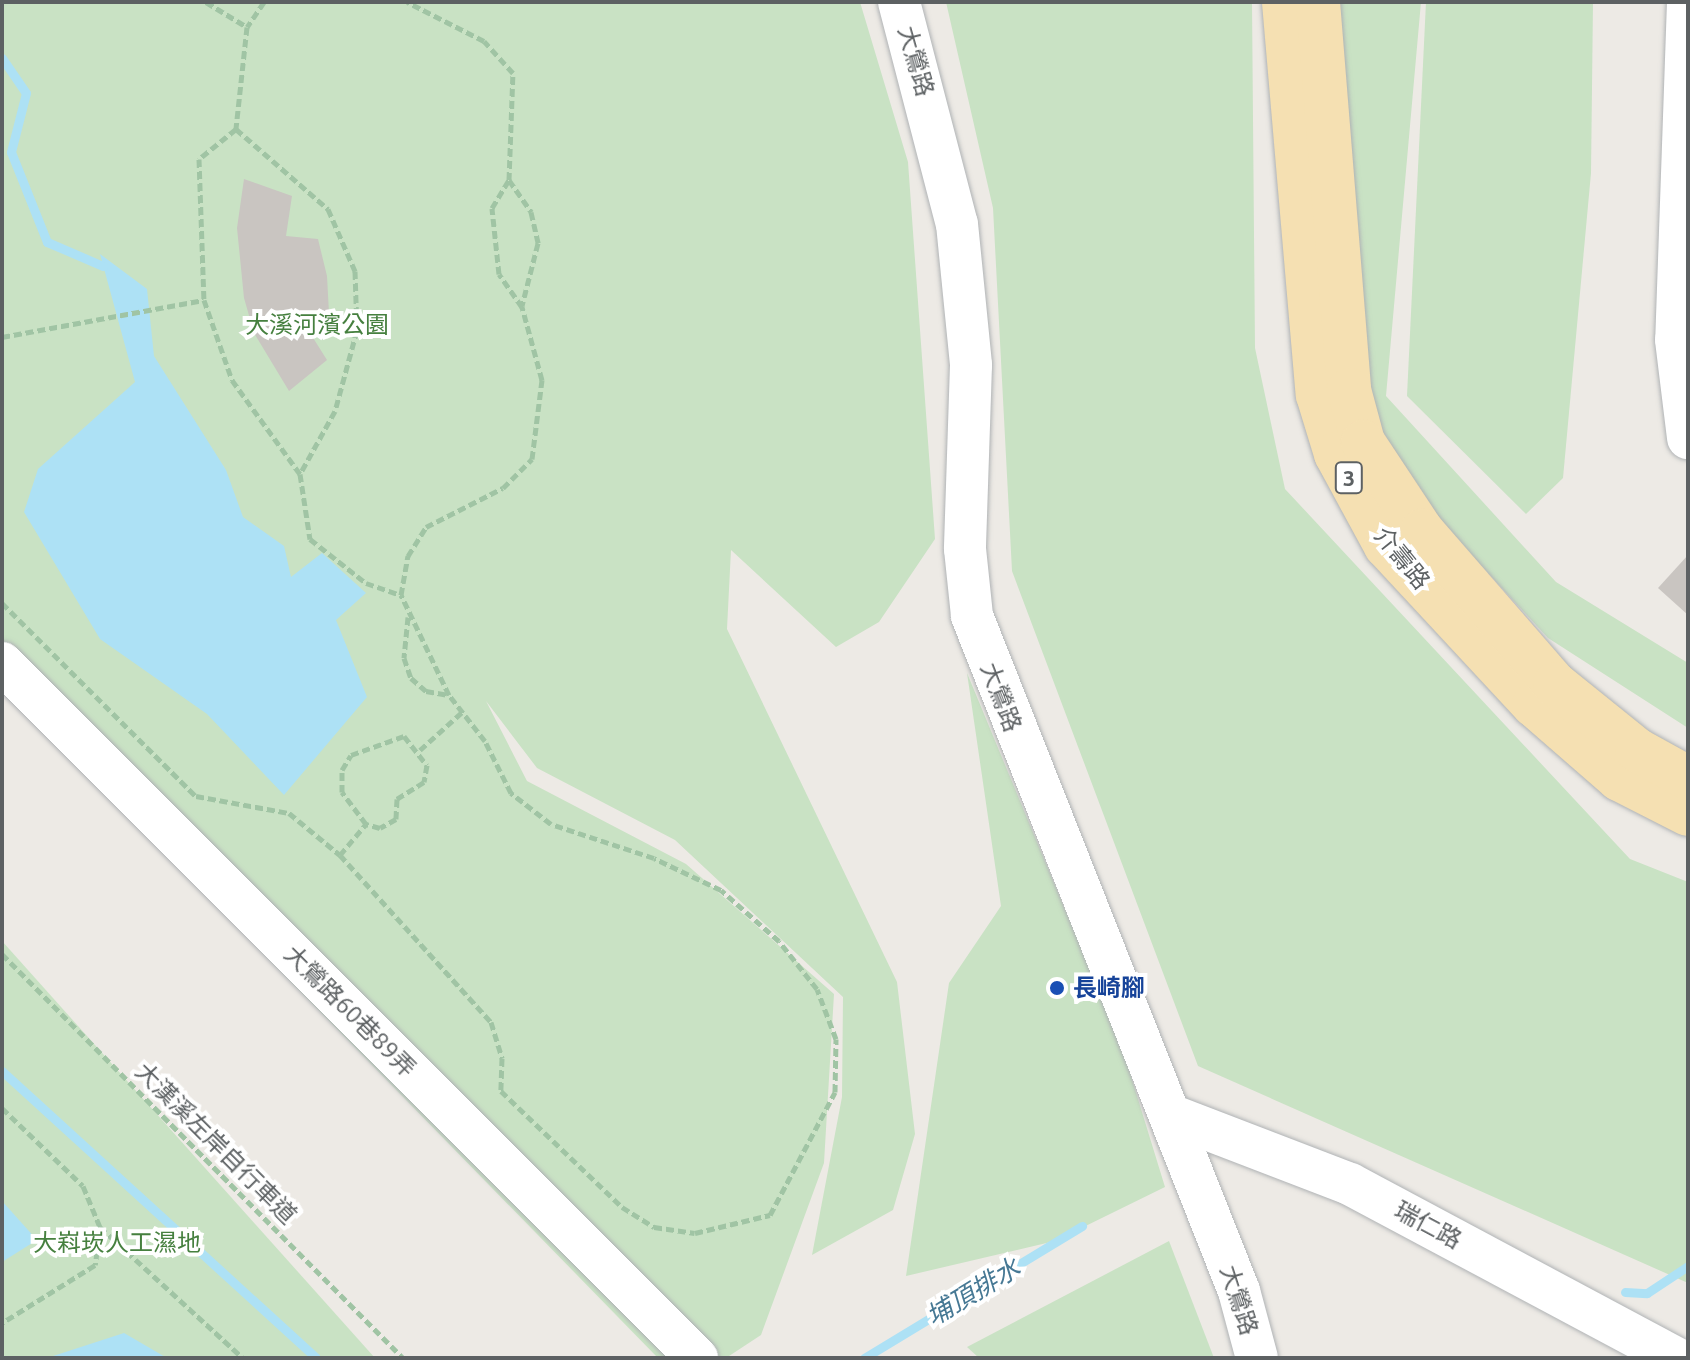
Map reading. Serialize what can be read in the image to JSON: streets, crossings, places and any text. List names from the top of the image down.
{
  "streets": {
    "main road": ["3", "介壽路"],
    "street": ["大鶯路", "大鶯路60巷89弄", "瑞仁路"],
    "path": ["大漢溪左岸自行車道"]
  },
  "crossings": [
    ["大鶯路", "瑞仁路"]
  ],
  "water": ["埔頂排水"],
  "parks": ["大溪河濱公園", "大嵙崁人工濕地"],
  "places": ["長崎腳"]
}
